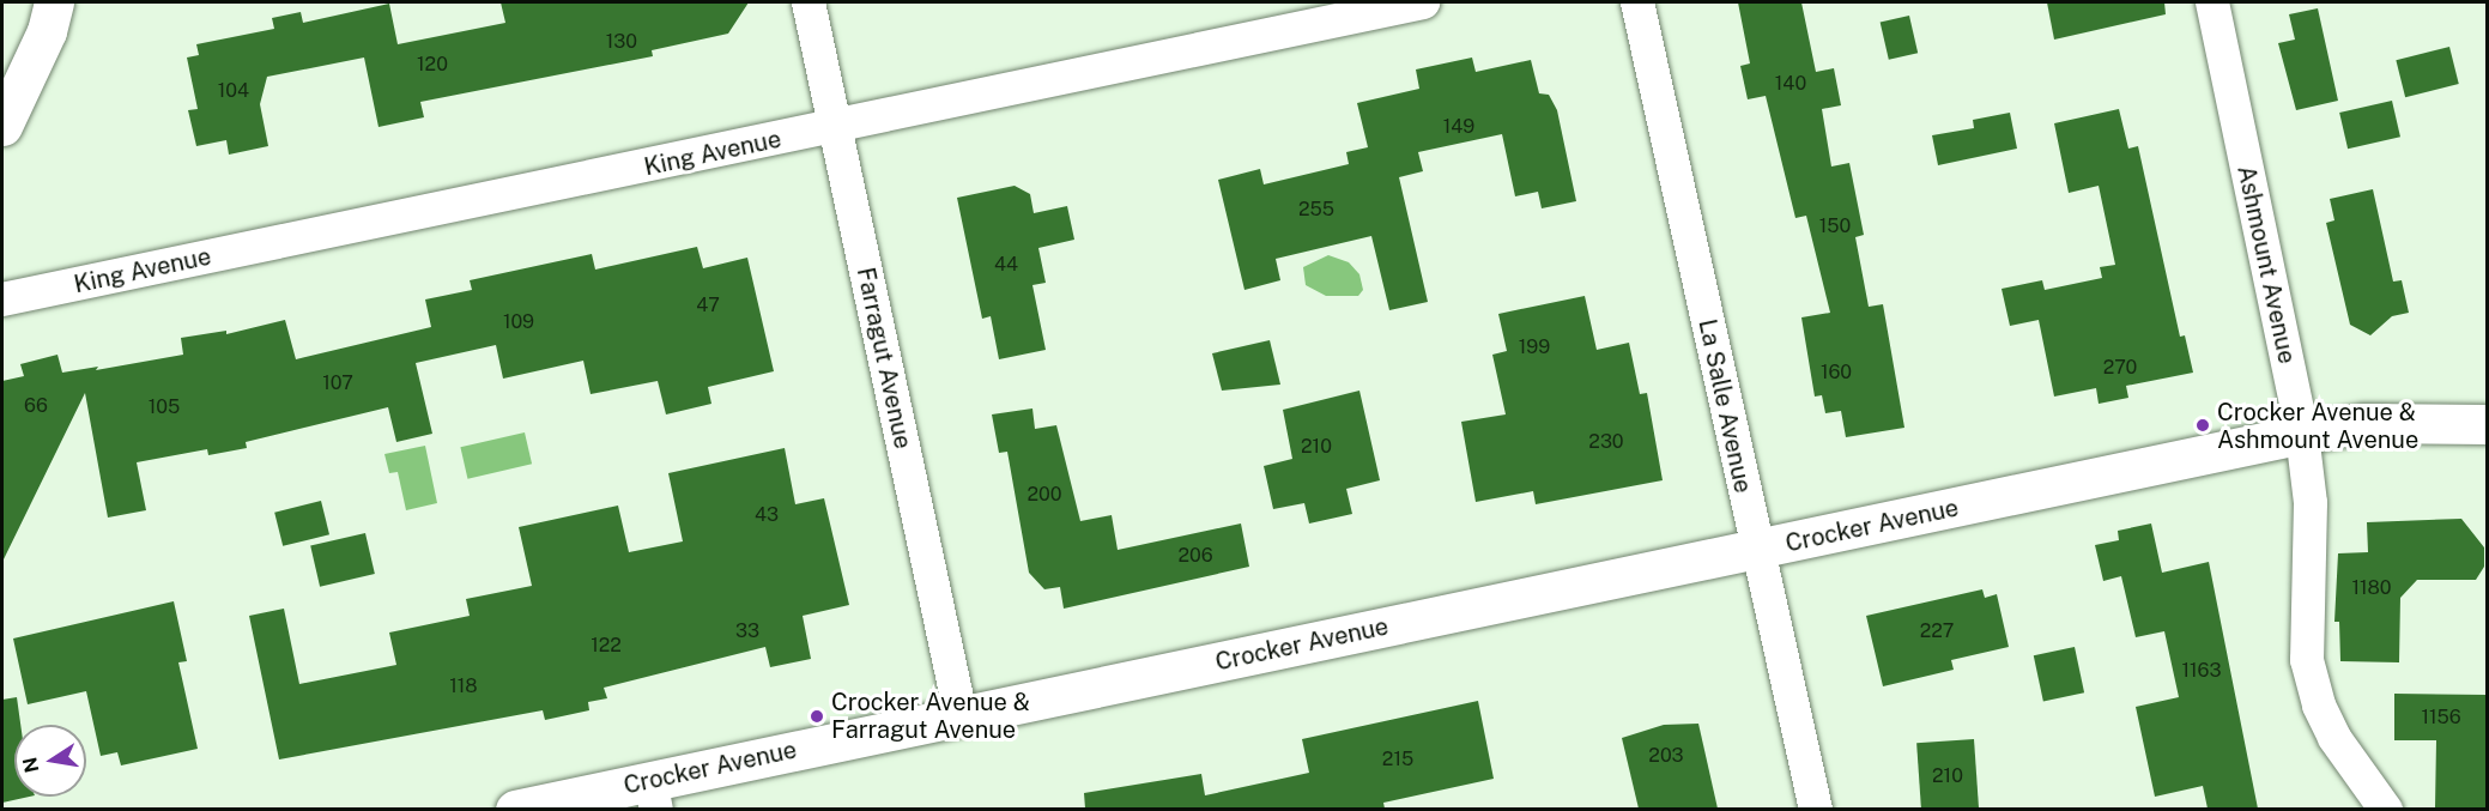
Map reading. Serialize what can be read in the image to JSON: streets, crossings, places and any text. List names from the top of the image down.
{
  "streets": {
    "street": [
      "King Avenue",
      "Ashmount Avenue",
      "Farragut Avenue",
      "La Salle Avenue",
      "Crocker Avenue"
    ]
  },
  "crossings": [
    ["King Avenue", "Farragut Avenue"],
    ["Ashmount Avenue", "Crocker Avenue"],
    ["Farragut Avenue", "Crocker Avenue"],
    ["La Salle Avenue", "Crocker Avenue"]
  ],
  "places": ["Crocker Avenue & Ashmount Avenue", "Crocker Avenue & Farragut Avenue"],
  "house_numbers": [
    "130",
    "120",
    "140",
    "104",
    "149",
    "255",
    "150",
    "44",
    "47",
    "109",
    "199",
    "270",
    "160",
    "107",
    "66",
    "105",
    "230",
    "210",
    "200",
    "43",
    "206",
    "1180",
    "33",
    "227",
    "122",
    "1163",
    "118",
    "1156",
    "203",
    "215",
    "210"
  ],
  "north": "left"
}
